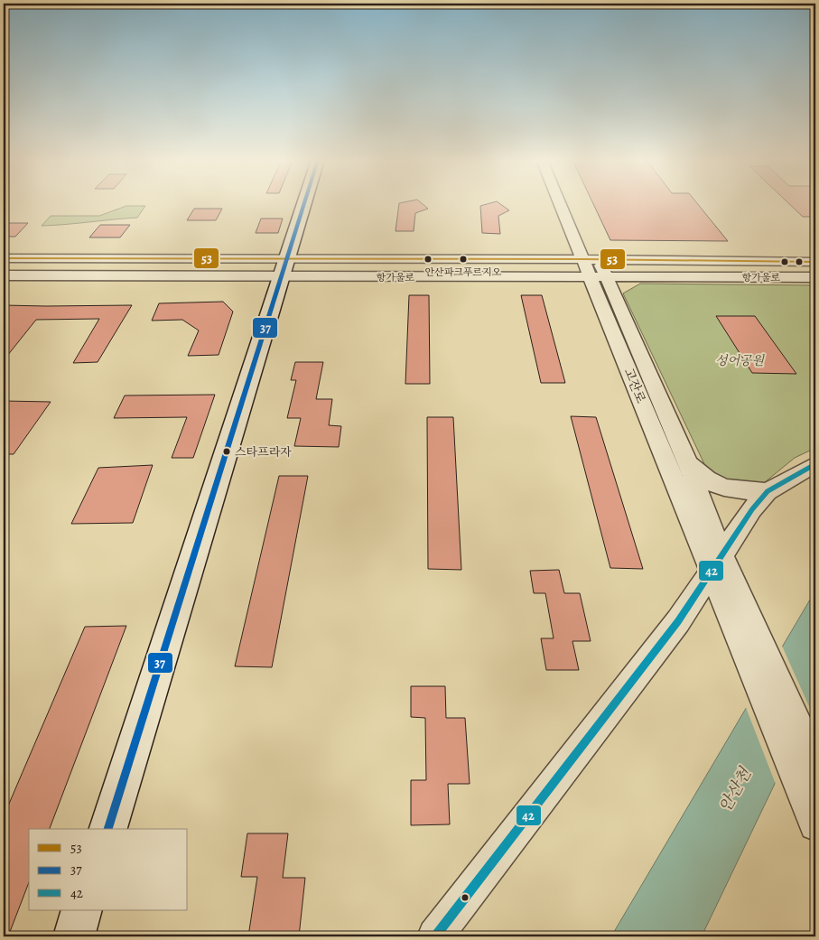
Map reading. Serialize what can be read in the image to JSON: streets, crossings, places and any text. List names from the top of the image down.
{
  "streets": {
    "street": ["항가울로", "고잔로"]
  },
  "crossings": [
    ["항가울로", "고잔로"]
  ],
  "water": ["안산천"],
  "parks": ["성어공원"],
  "places": ["안산파크푸르지오", "스타프라자"],
  "lines": ["transit line 37", "transit line 53", "transit line 42"],
  "legend": ["53", "37", "42"]
}
